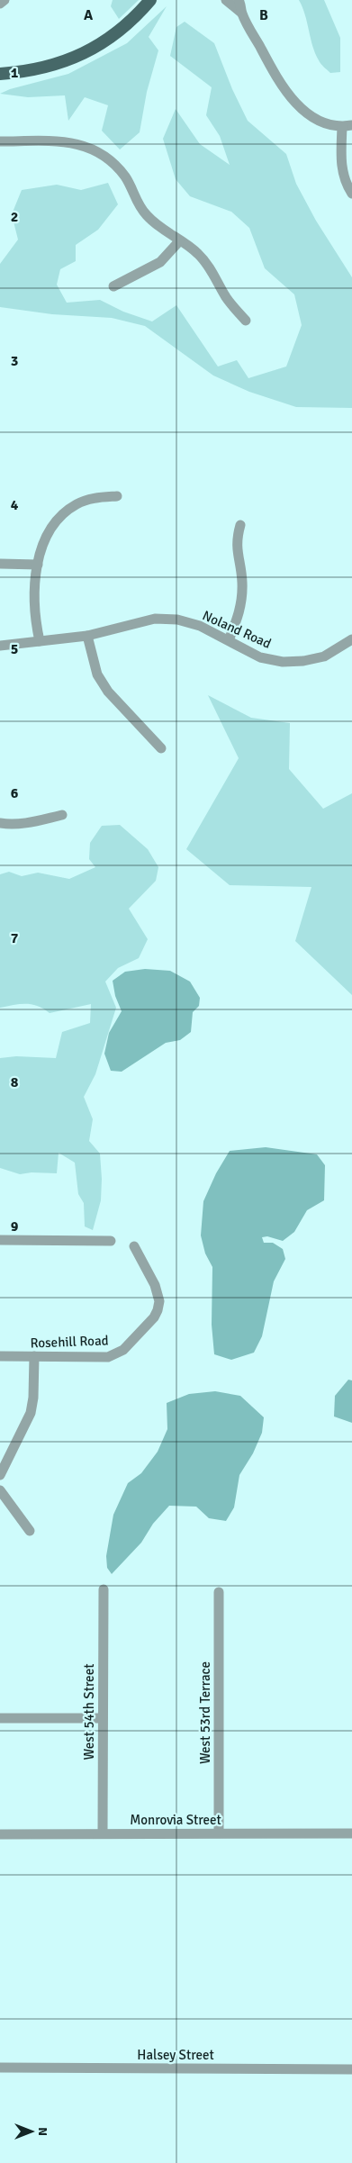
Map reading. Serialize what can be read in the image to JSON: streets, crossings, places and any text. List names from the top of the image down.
{
  "streets": {
    "street": [
      "Noland Road",
      "Rosehill Road",
      "West 54th Street",
      "West 53rd Terrace",
      "Monrovia Street",
      "Halsey Street"
    ]
  },
  "crossings": [
    ["West 54th Street", "Monrovia Street"],
    ["West 53rd Terrace", "Monrovia Street"]
  ],
  "north": "right",
  "grid": {
    "columns": ["A", "B"],
    "rows": [
      "1",
      "2",
      "3",
      "4",
      "5",
      "6",
      "7",
      "8",
      "9"
    ]
  }
}
